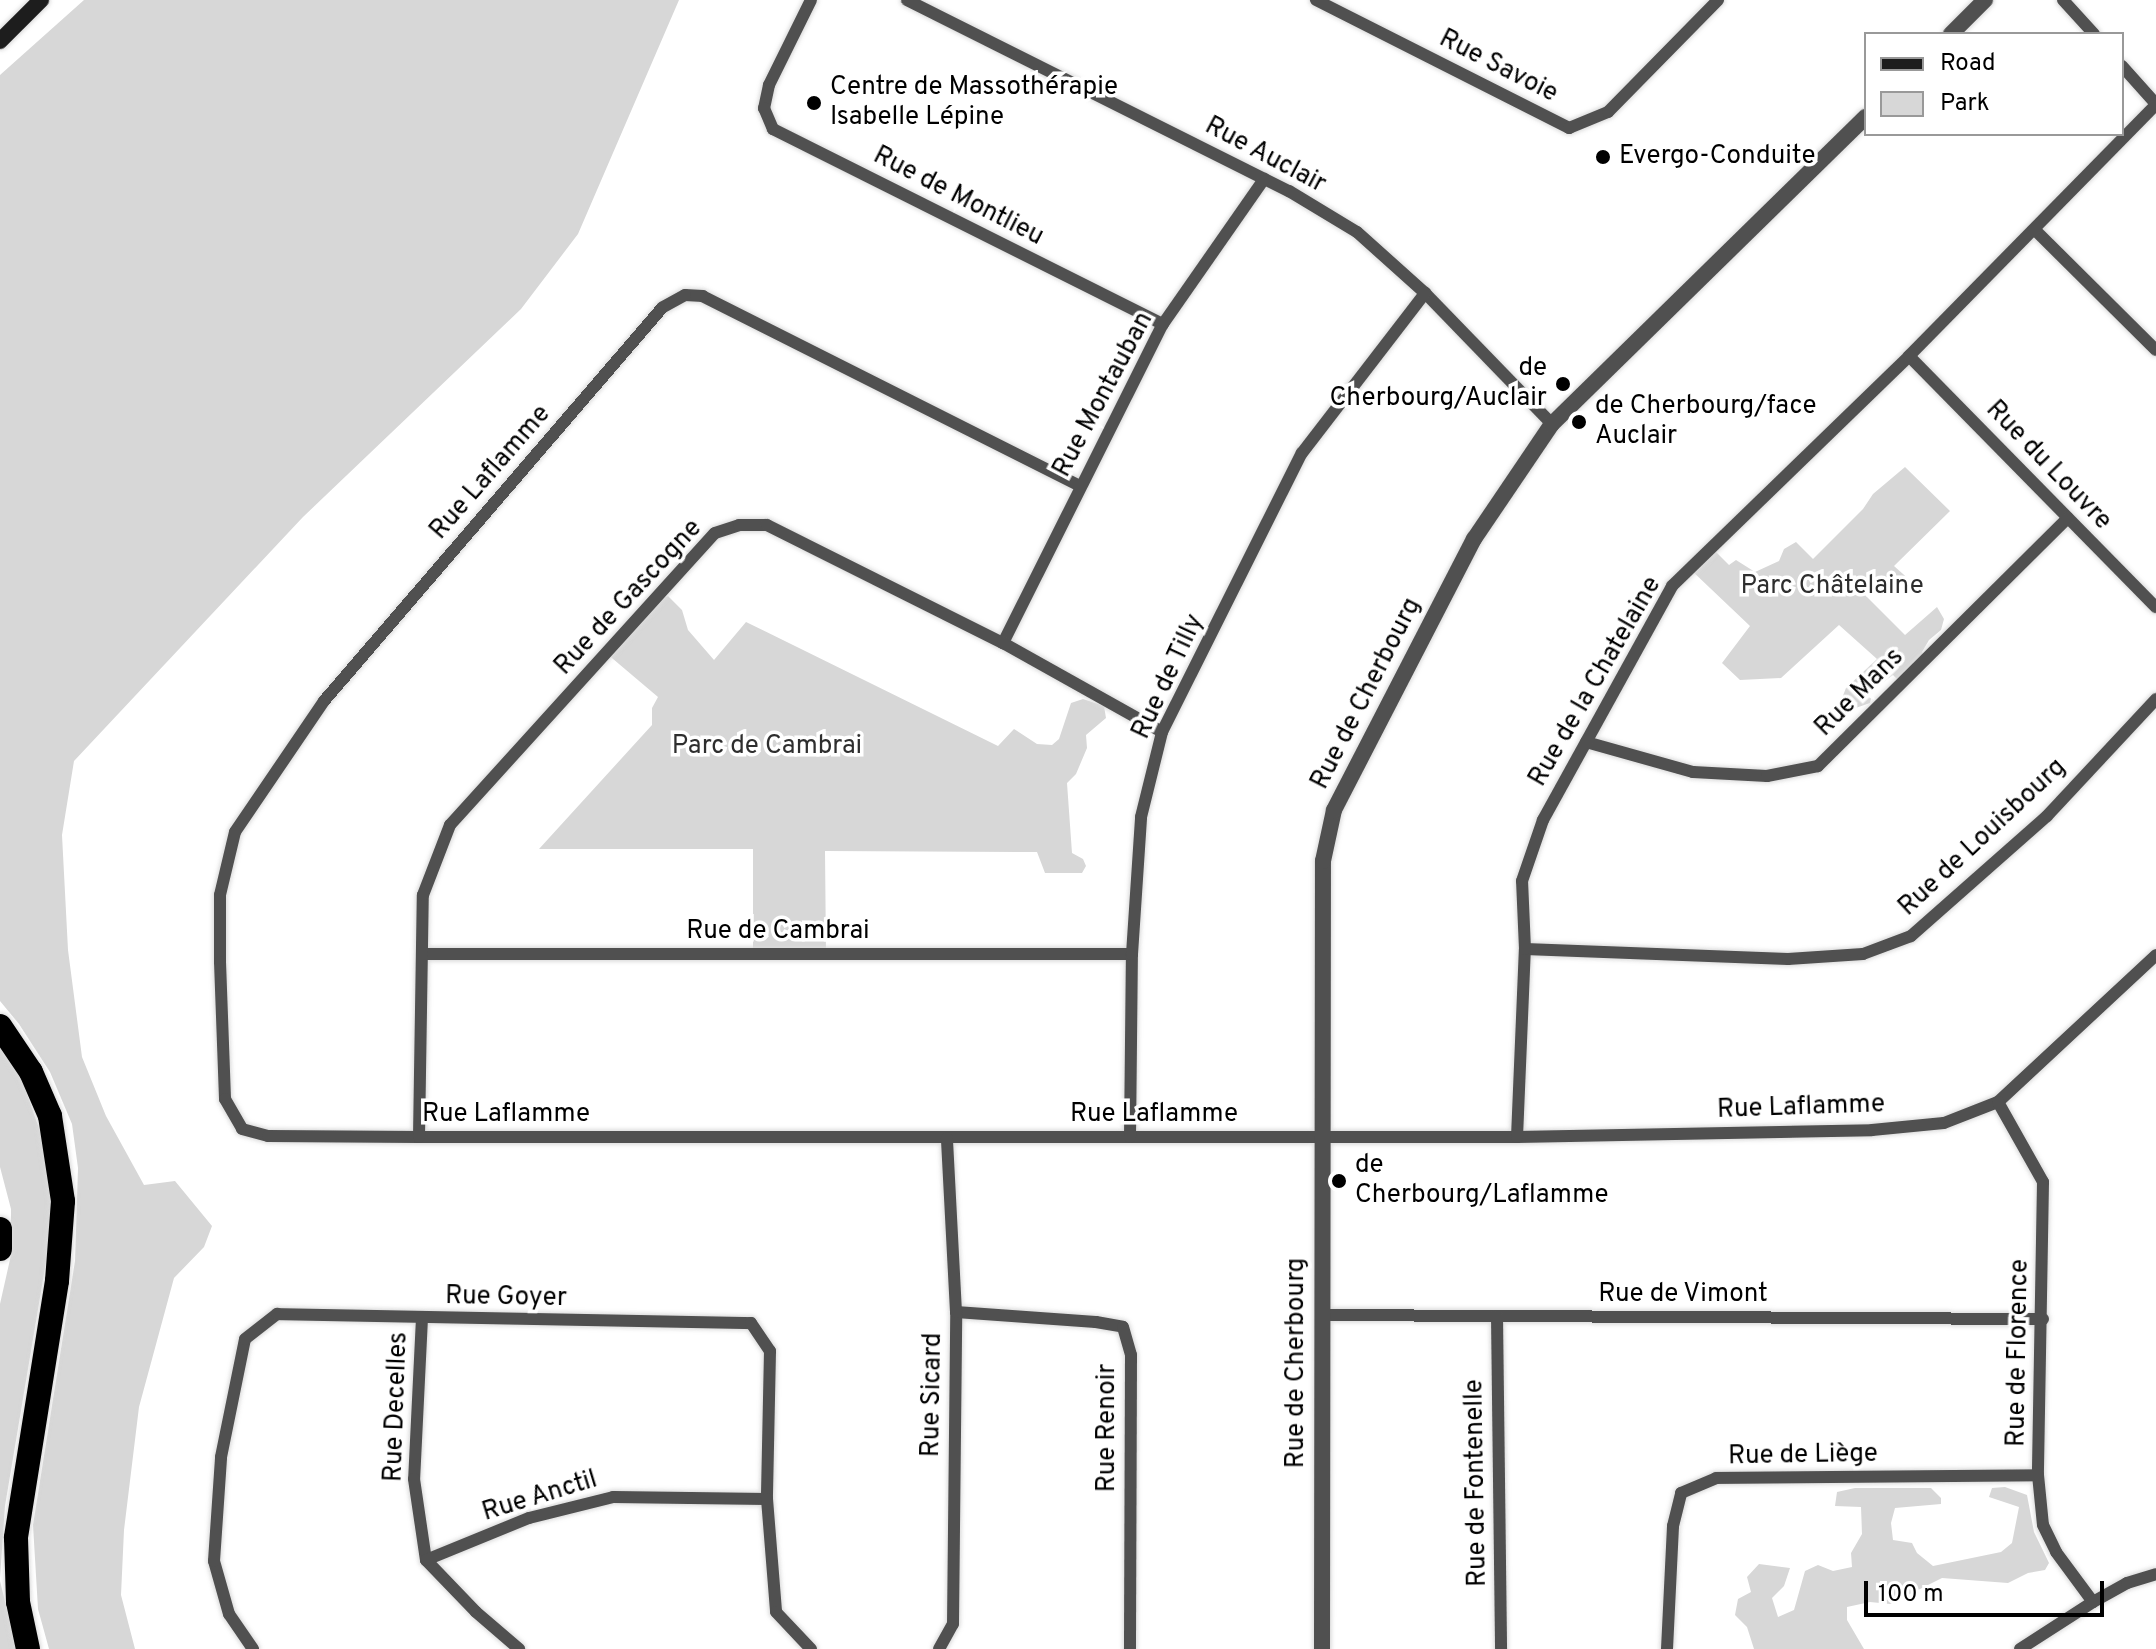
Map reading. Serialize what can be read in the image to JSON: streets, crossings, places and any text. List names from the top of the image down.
{
  "streets": {
    "street": [
      "Rue Savoie",
      "Rue Auclair",
      "Rue de Montlieu",
      "Rue Montauban",
      "Rue du Louvre",
      "Rue Laflamme",
      "Rue de Gascogne",
      "Rue de Tilly",
      "Rue de la Chatelaine",
      "Rue Mans",
      "Rue de Cherbourg",
      "Rue de Louisbourg",
      "Rue de Cambrai",
      "Rue de Vimont",
      "Rue Goyer",
      "Rue de Florence",
      "Rue Sicard",
      "Rue Decelles",
      "Rue Renoir",
      "Rue de Liège",
      "Rue de Fontenelle",
      "Rue Anctil"
    ]
  },
  "crossings": [
    ["Rue Auclair", "Rue Montauban"],
    ["Rue Auclair", "Rue de Tilly"],
    ["Rue Auclair", "Rue de Cherbourg"],
    ["Rue de Montlieu", "Rue Montauban"],
    ["Rue Montauban", "Rue Laflamme"],
    ["Rue Montauban", "Rue de Gascogne"],
    ["Rue du Louvre", "Rue de la Chatelaine"],
    ["Rue du Louvre", "Rue Mans"],
    ["Rue Laflamme", "Rue de Gascogne"],
    ["Rue Laflamme", "Rue de Tilly"],
    ["Rue Laflamme", "Rue de la Chatelaine"],
    ["Rue Laflamme", "Rue de Cherbourg"],
    ["Rue Laflamme", "Rue de Florence"],
    ["Rue Laflamme", "Rue Sicard"],
    ["Rue de Gascogne", "Rue de Tilly"],
    ["Rue de Gascogne", "Rue de Cambrai"],
    ["Rue de Tilly", "Rue de Cambrai"],
    ["Rue de la Chatelaine", "Rue Mans"],
    ["Rue de la Chatelaine", "Rue de Louisbourg"],
    ["Rue de Cherbourg", "Rue de Vimont"],
    ["Rue de Vimont", "Rue de Florence"],
    ["Rue de Vimont", "Rue de Fontenelle"],
    ["Rue Goyer", "Rue Decelles"],
    ["Rue Goyer", "Rue Anctil"],
    ["Rue de Florence", "Rue de Liège"],
    ["Rue Sicard", "Rue Renoir"],
    ["Rue Decelles", "Rue Anctil"]
  ],
  "parks": ["Parc Châtelaine", "Parc de Cambrai"],
  "places": [
    "Centre de Massothérapie Isabelle Lépine",
    "Evergo-Conduite",
    "de Cherbourg/Auclair",
    "de Cherbourg/face Auclair",
    "de Cherbourg/Laflamme"
  ],
  "legend": ["Road", "Park"],
  "scale_bar": "100 m"
}
